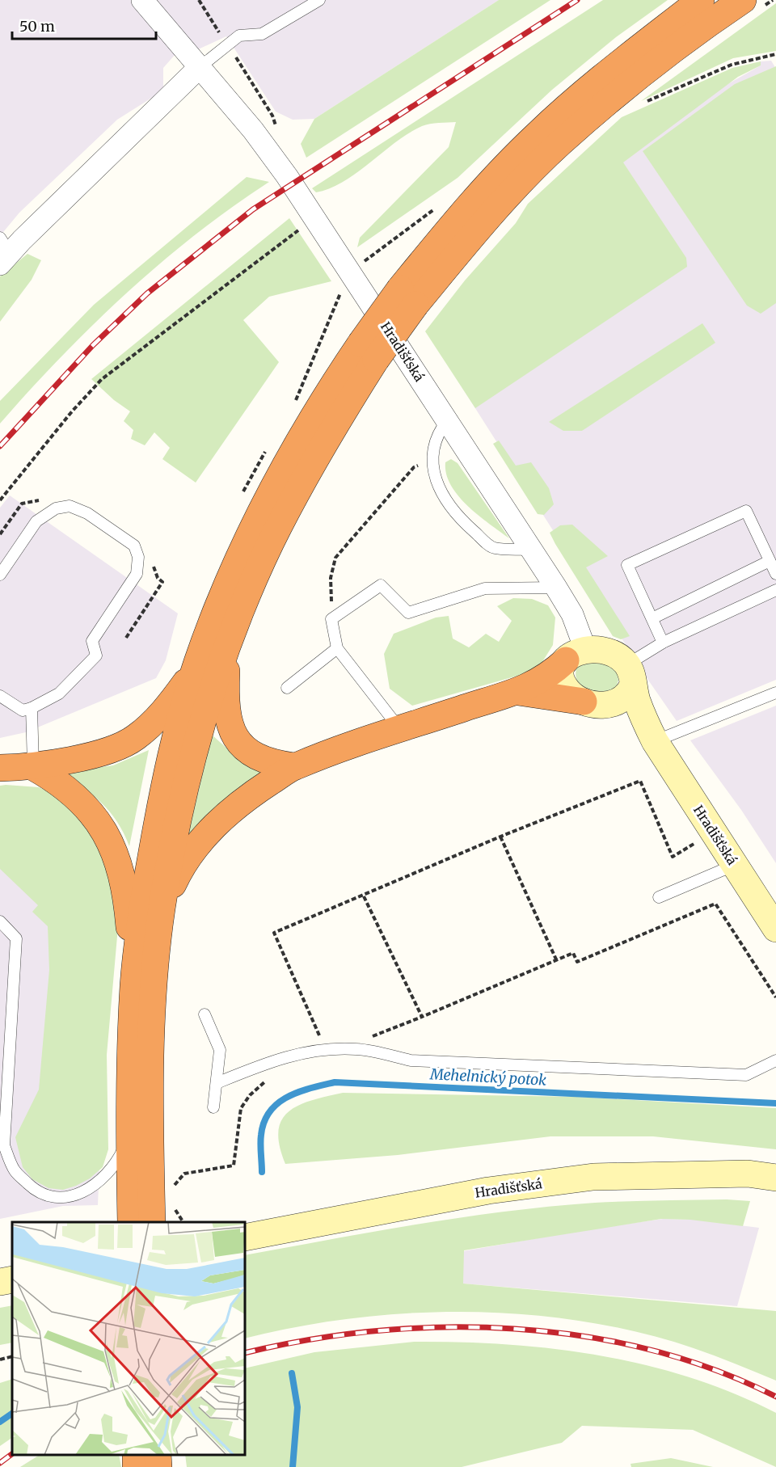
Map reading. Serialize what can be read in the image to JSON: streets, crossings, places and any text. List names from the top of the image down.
{
  "streets": {
    "street": ["Hradišťská"]
  },
  "water": ["Mehelnický potok"],
  "scale_bar": "50 m"
}
